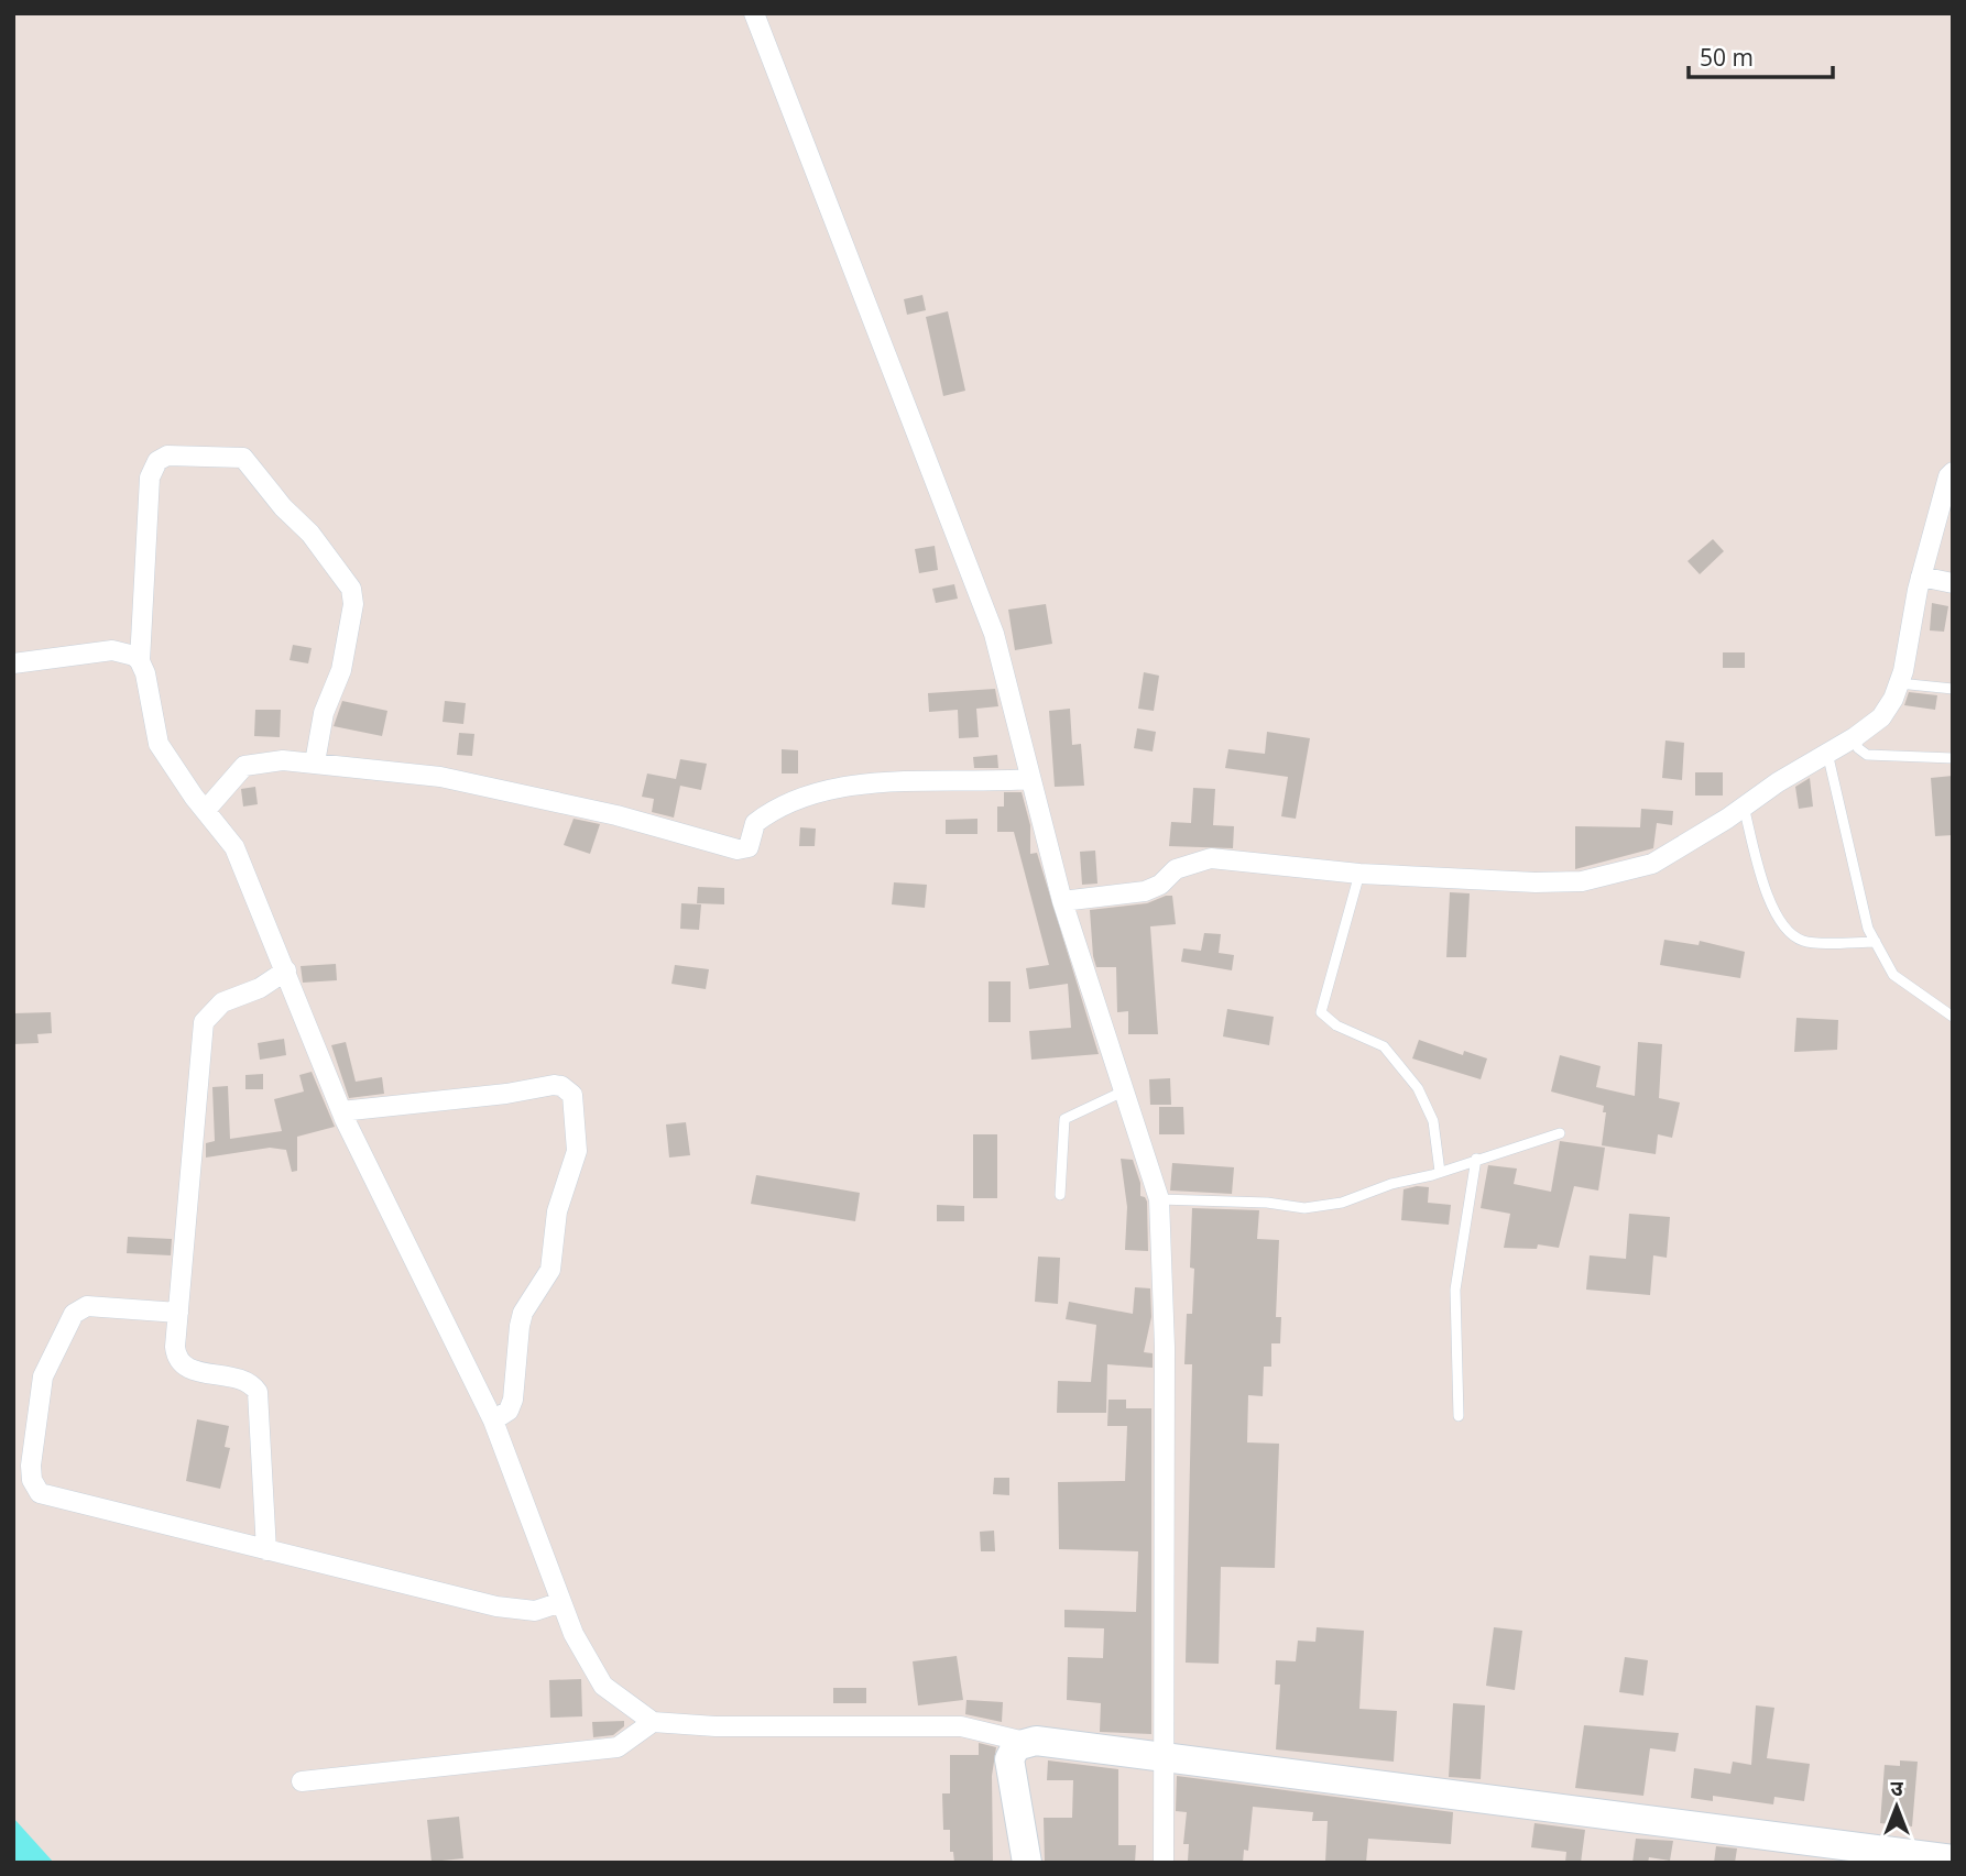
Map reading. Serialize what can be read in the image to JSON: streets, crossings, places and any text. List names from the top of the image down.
{
  "scale_bar": "50 m",
  "north": "top"
}
